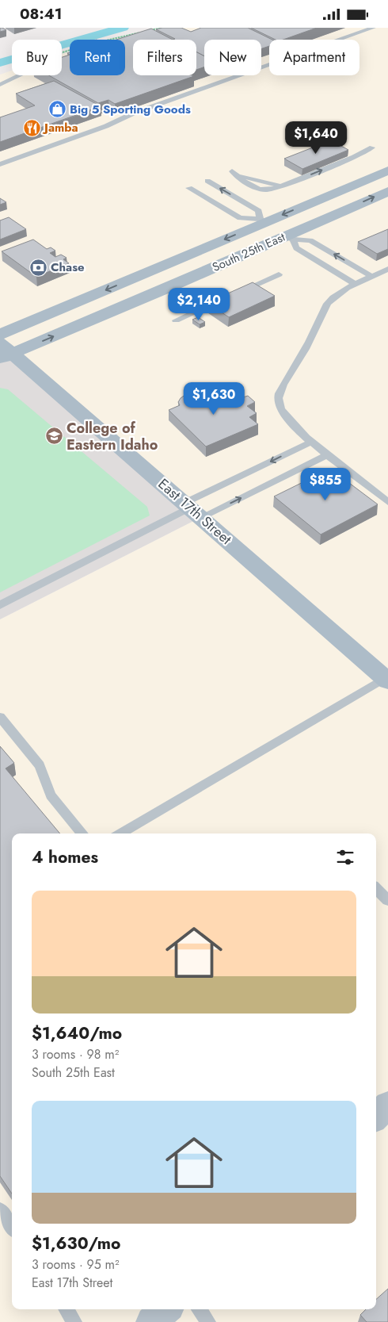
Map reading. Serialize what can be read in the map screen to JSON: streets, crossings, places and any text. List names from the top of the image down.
{
  "streets": {
    "main road": ["South 25th East", "East 17th Street"]
  },
  "crossings": [
    ["South 25th East", "East 17th Street"]
  ],
  "places": {
    "shop": ["Big 5 Sporting Goods"],
    "restaurant": ["Jamba"],
    "bank": ["Chase"],
    "school or university": ["College of Eastern Idaho"]
  },
  "page": {
    "status": "08:41",
    "chip": [
      "Buy",
      "Rent",
      "Filters",
      "New",
      "Apartment"
    ],
    "price": [
      "$1,640",
      "$2,140",
      "$1,630",
      "$855"
    ],
    "heading": "4 homes",
    "list": [
      {
        "name": "$1,640/mo",
        "note": "3 rooms · 98 m² · South 25th East"
      },
      {
        "name": "$1,630/mo",
        "note": "3 rooms · 95 m² · East 17th Street"
      }
    ]
  }
}
